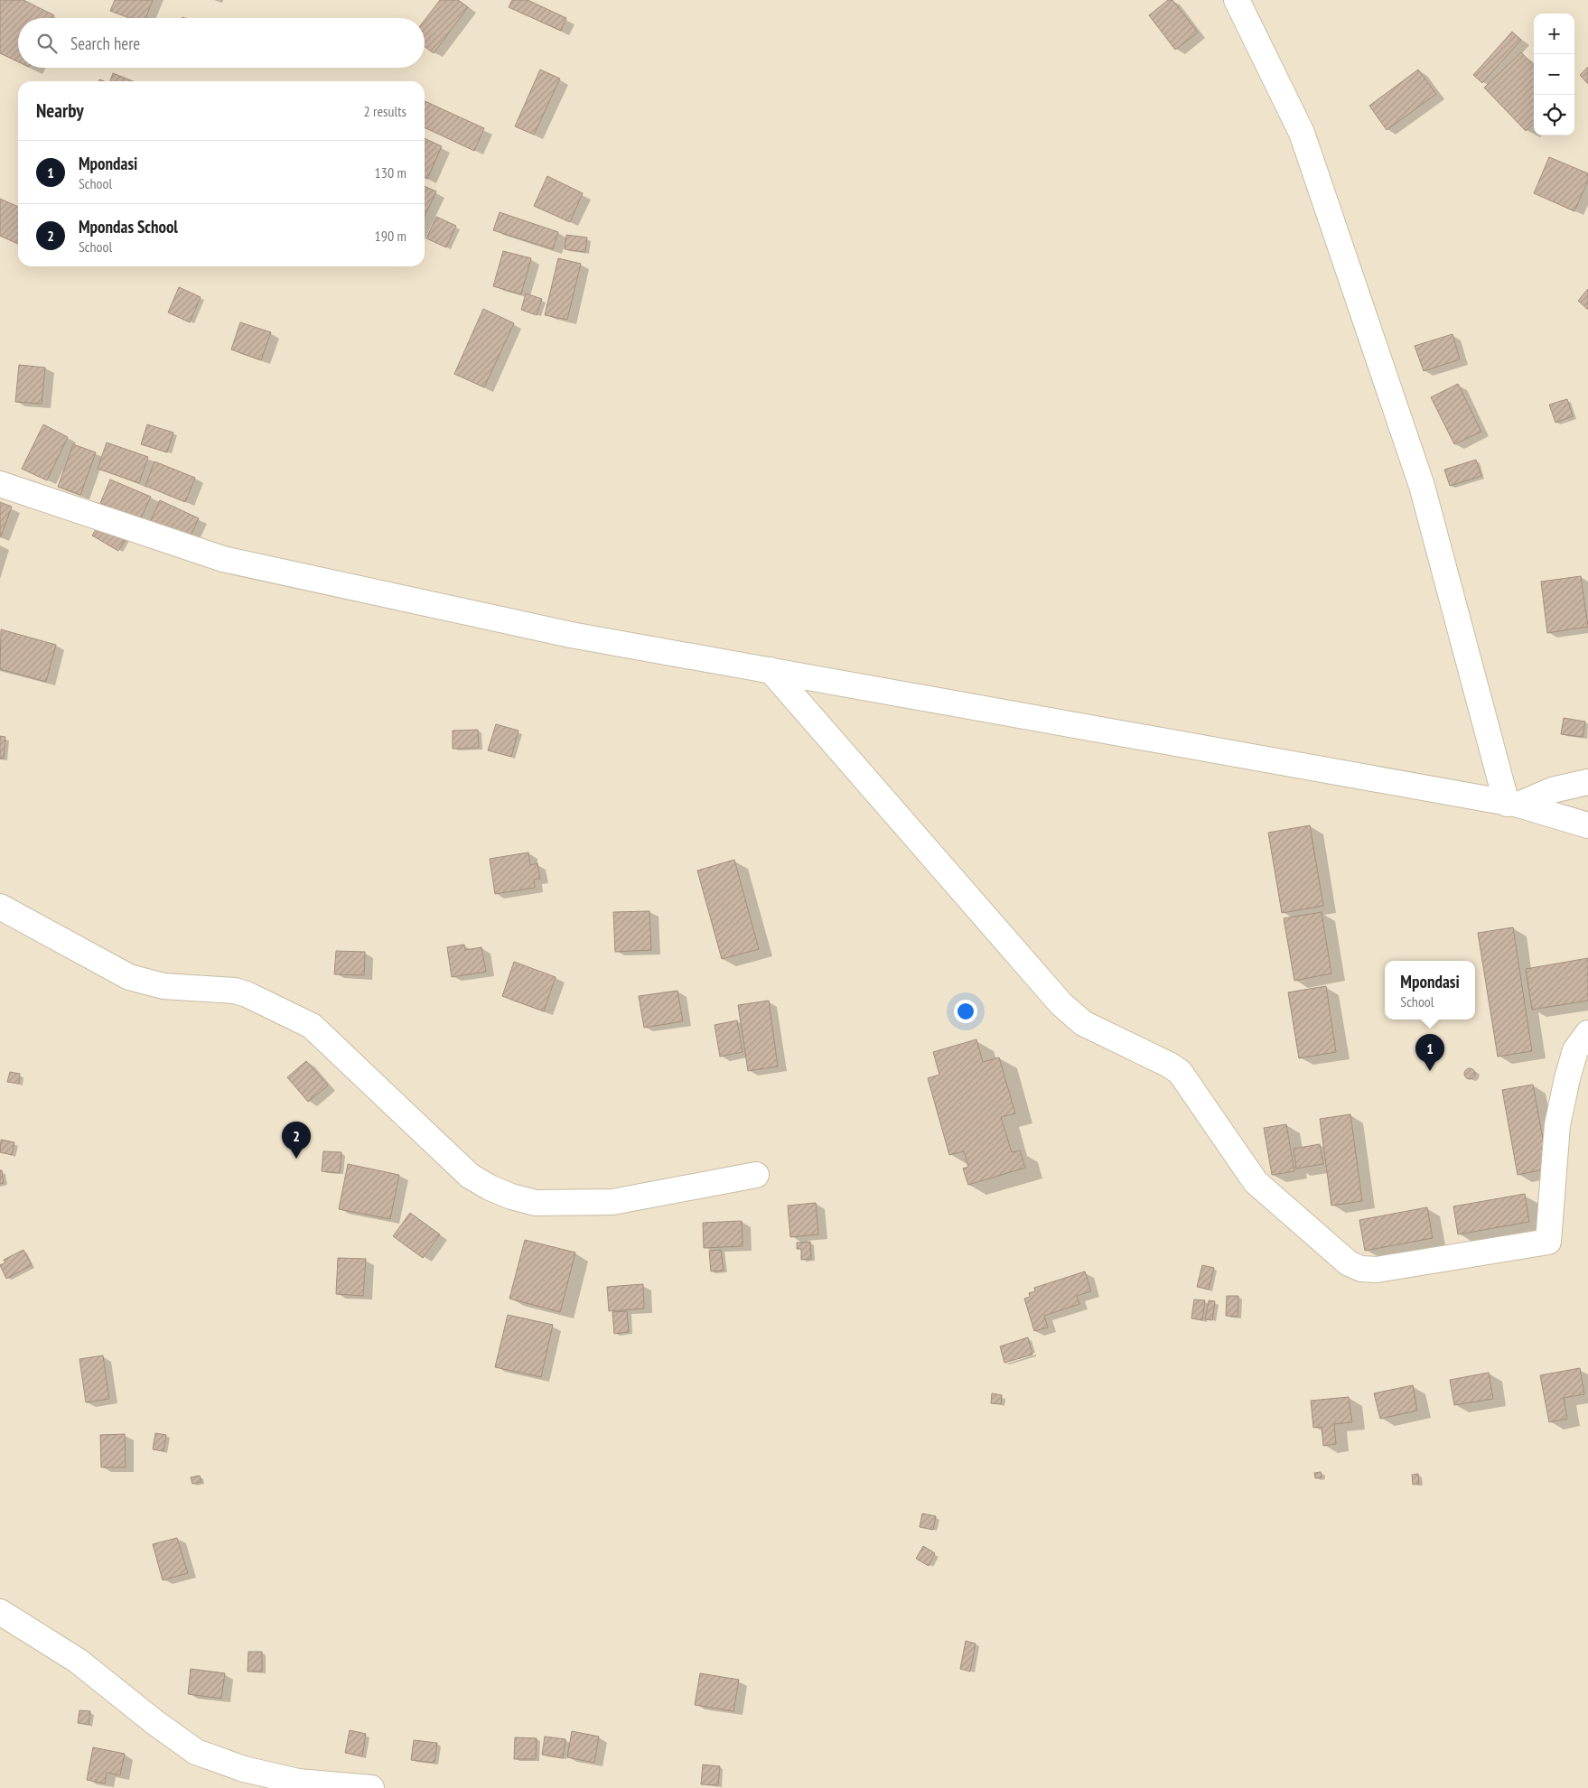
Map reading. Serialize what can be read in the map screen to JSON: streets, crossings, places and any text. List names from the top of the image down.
{
  "page": {
    "map_buttons": ["+", "−"],
    "search": "Search here",
    "heading": ["Nearby", "2 results"],
    "list": [
      {
        "mark": "1",
        "name": "Mpondasi",
        "note": "School",
        "value": "130 m"
      },
      {
        "mark": "2",
        "name": "Mpondas School",
        "note": "School",
        "value": "190 m"
      }
    ],
    "popup": ["Mpondasi", "School"],
    "pins": ["1", "2"]
  }
}
